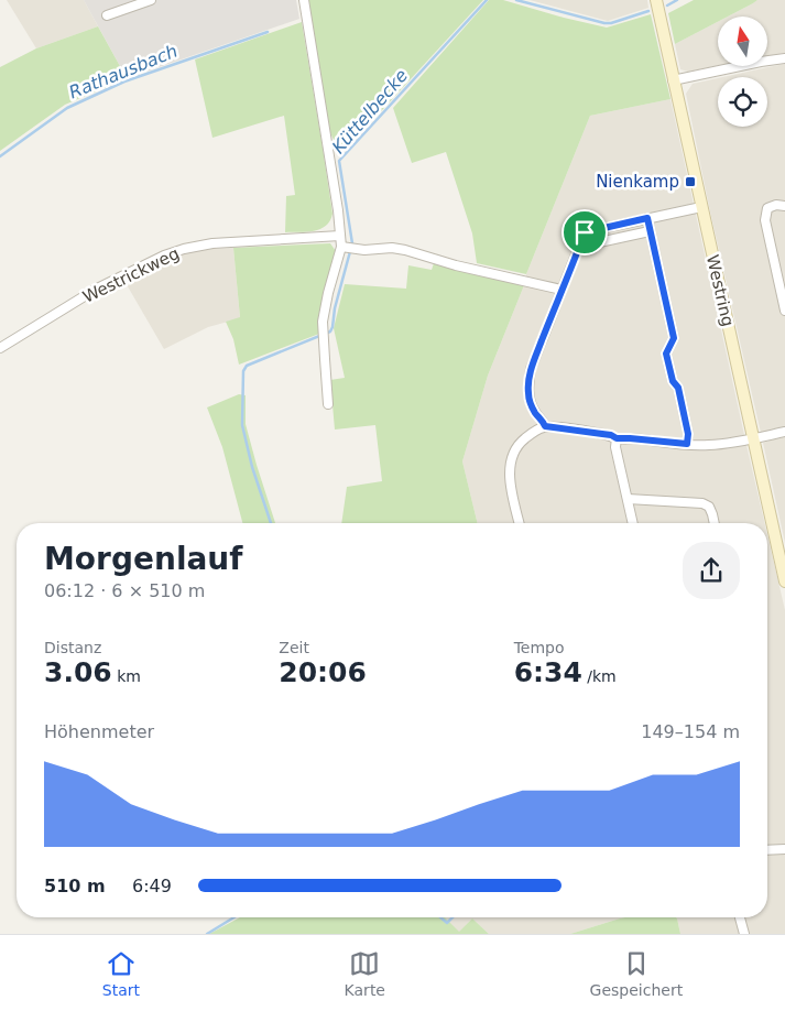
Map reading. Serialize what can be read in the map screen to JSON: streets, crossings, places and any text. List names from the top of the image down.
{
  "streets": {
    "street": ["Westrickweg", "Westring"]
  },
  "water": ["Rathausbach", "Küttelbecke"],
  "places": {
    "transit": ["Nienkamp"]
  },
  "north": "top",
  "page": {
    "heading": ["Morgenlauf", "06:12 · 6 × 510 m"],
    "stats": [
      ["Distanz", "3.06 km"],
      ["Zeit", "20:06"],
      ["Tempo", "6:34 /km"]
    ],
    "chart": ["Höhenmeter", "149–154 m"],
    "list": [
      {
        "name": "510 m",
        "note": "6:49"
      }
    ],
    "tabs": ["Start", "Karte", "Gespeichert"]
  }
}
